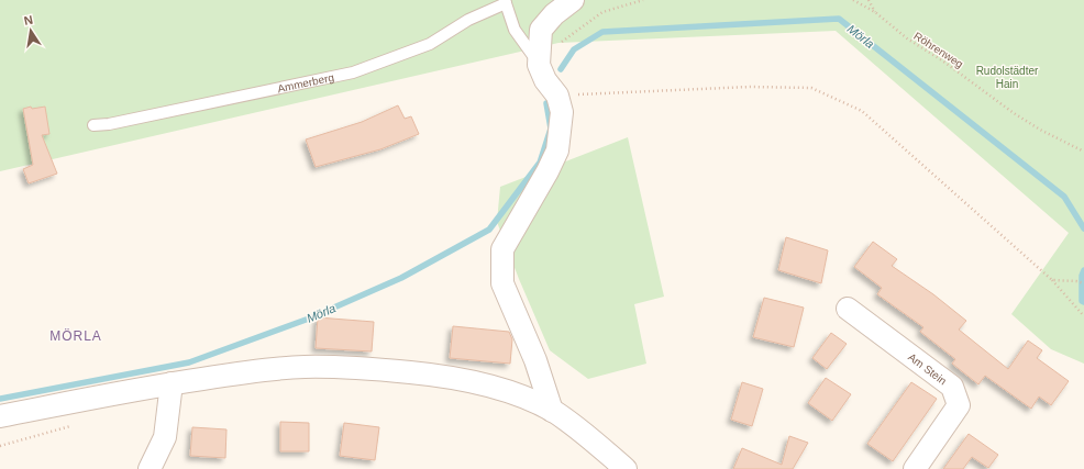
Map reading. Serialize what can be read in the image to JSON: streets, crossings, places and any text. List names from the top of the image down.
{
  "streets": {
    "street": ["Am Stein"],
    "lane": ["Ammerberg"],
    "path": ["Röhrenweg"]
  },
  "districts": ["MÖRLA"],
  "water": ["Mörla"],
  "parks": ["Rudolstädter Hain"],
  "north": "top"
}
